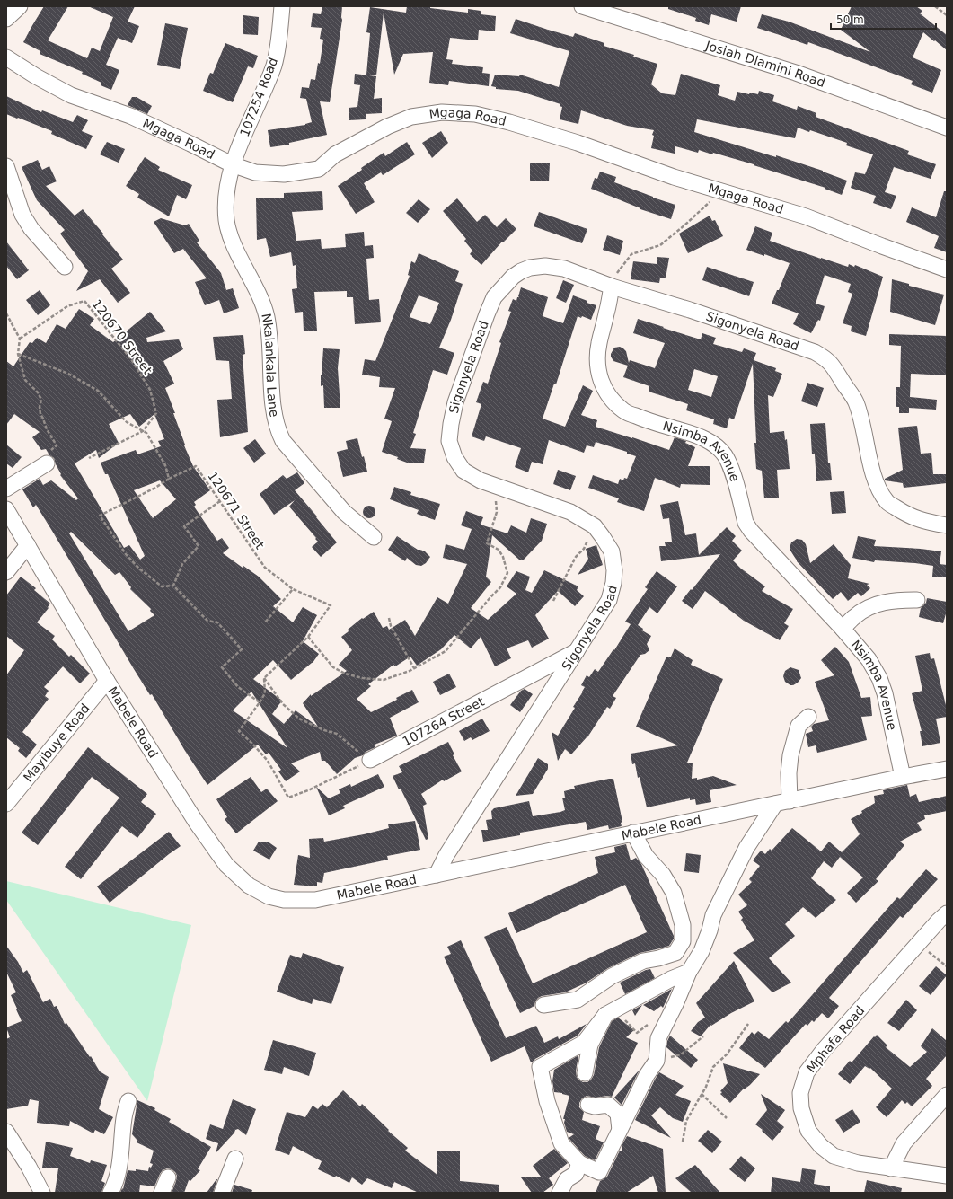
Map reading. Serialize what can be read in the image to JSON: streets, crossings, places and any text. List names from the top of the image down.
{
  "streets": {
    "street": [
      "Josiah Dlamini Road",
      "107254 Road",
      "Mgaga Road",
      "Sigonyela Road",
      "Nkalankala Lane",
      "Nsimba Avenue",
      "107264 Street",
      "Mabele Road",
      "Mayibuye Road",
      "Mphafa Road"
    ],
    "path": ["120670 Street", "120671 Street"]
  },
  "crossings": [
    ["107254 Road", "Mgaga Road"],
    ["107254 Road", "Nkalankala Lane"],
    ["Mgaga Road", "Nkalankala Lane"],
    ["Sigonyela Road", "Nsimba Avenue"],
    ["Sigonyela Road", "107264 Street"],
    ["Sigonyela Road", "Mabele Road"],
    ["Nsimba Avenue", "Mabele Road"],
    ["Mabele Road", "Mayibuye Road"]
  ],
  "scale_bar": "50 m"
}
